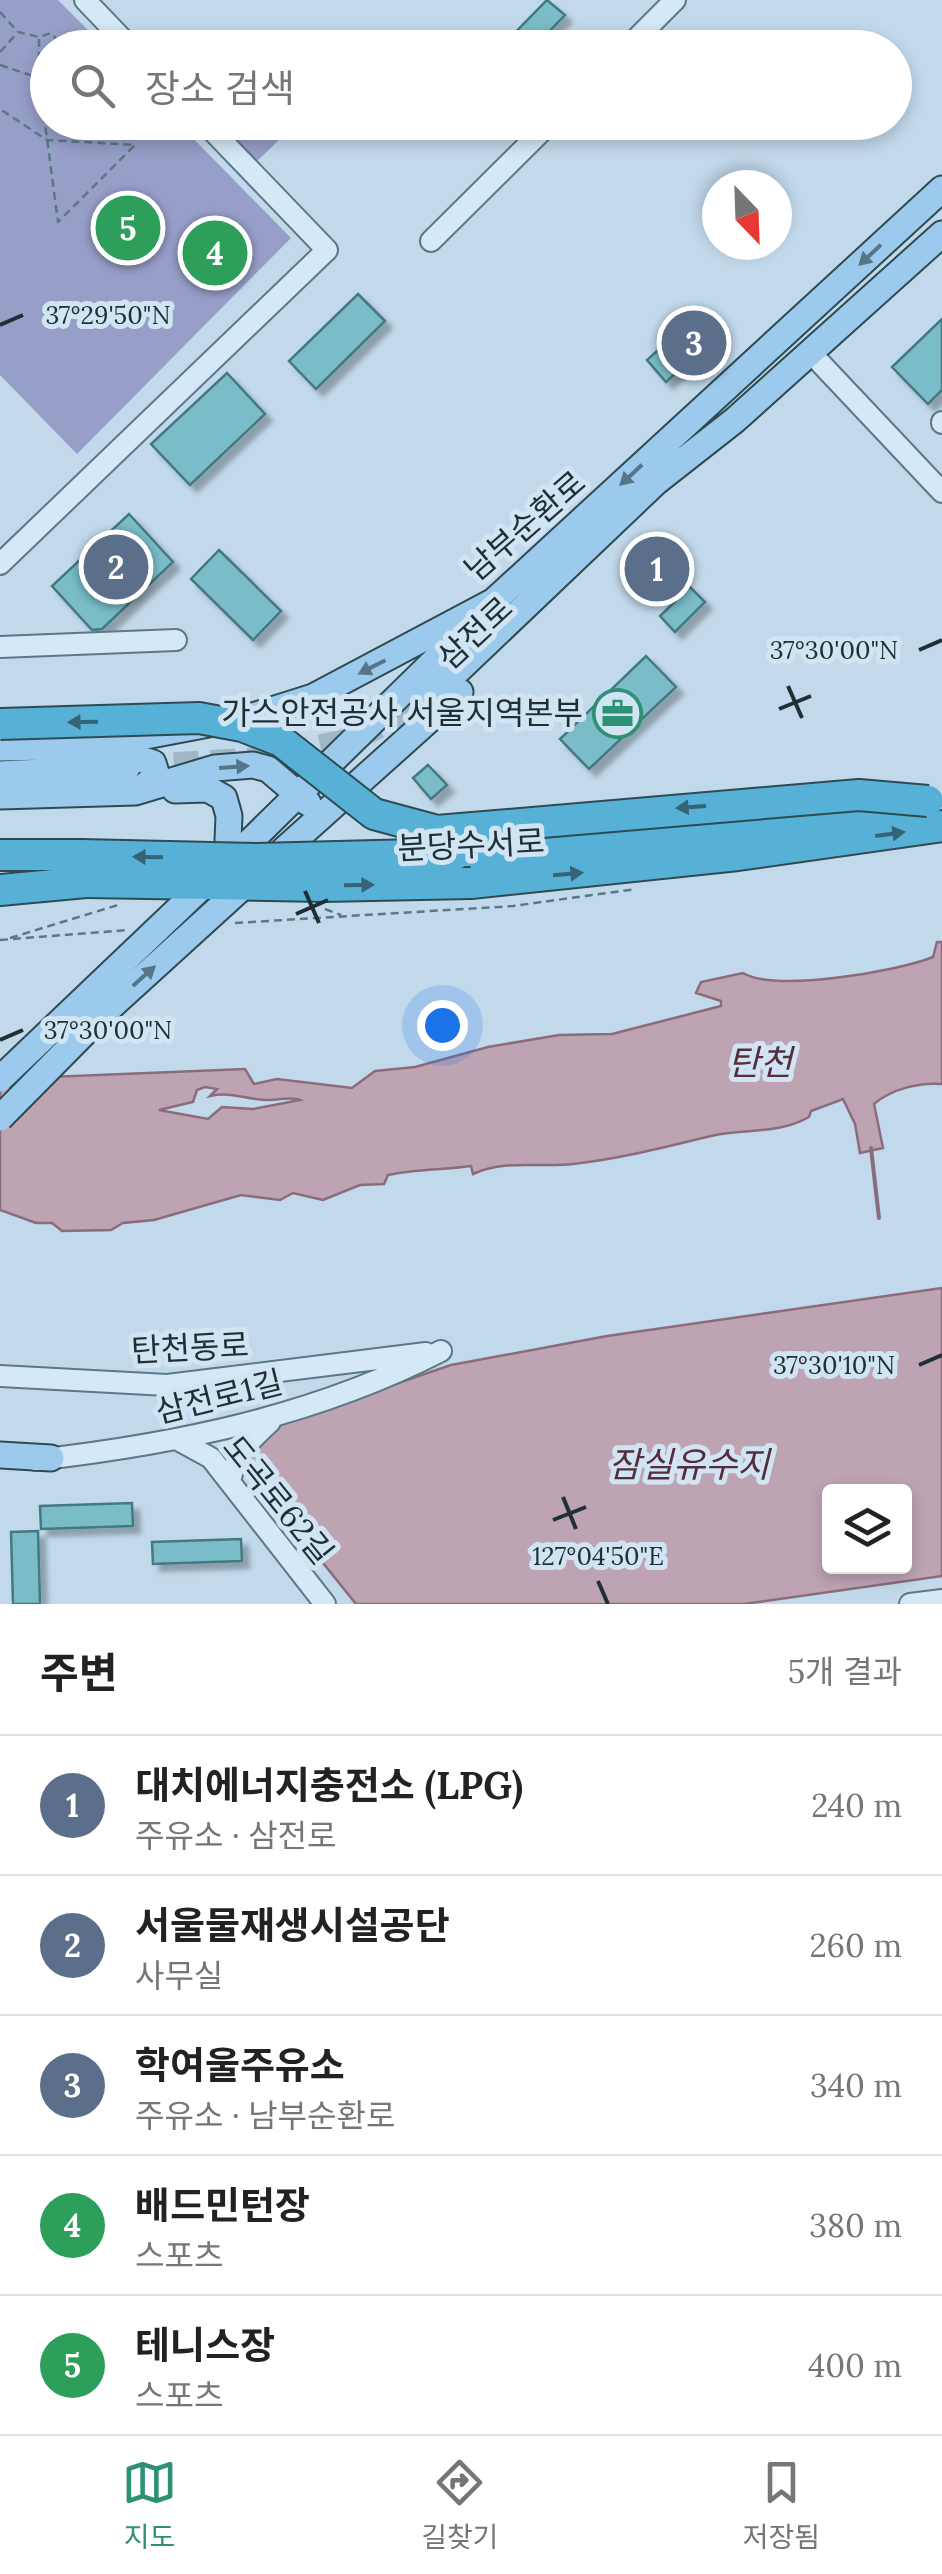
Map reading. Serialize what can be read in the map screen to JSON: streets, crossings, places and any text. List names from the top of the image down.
{
  "streets": {
    "highway": ["분당수서로"],
    "main road": ["남부순환로", "삼전로"],
    "street": ["탄천동로", "삼전로1길", "도곡로62길"]
  },
  "crossings": [
    ["남부순환로", "삼전로"],
    ["탄천동로", "삼전로1길"],
    ["삼전로1길", "도곡로62길"]
  ],
  "water": ["탄천", "잠실유수지"],
  "places": {
    "office": ["가스안전공사 서울지역본부"]
  },
  "north": "bottom right",
  "page": {
    "search": "장소 검색",
    "pins": [
      "5",
      "4",
      "3",
      "2",
      "1"
    ],
    "heading": ["주변", "5개 결과"],
    "list": [
      {
        "mark": "1",
        "name": "대치에너지충전소 (LPG)",
        "note": "주유소 · 삼전로",
        "value": "240 m"
      },
      {
        "mark": "2",
        "name": "서울물재생시설공단",
        "note": "사무실",
        "value": "260 m"
      },
      {
        "mark": "3",
        "name": "학여울주유소",
        "note": "주유소 · 남부순환로",
        "value": "340 m"
      },
      {
        "mark": "4",
        "name": "배드민턴장",
        "note": "스포츠",
        "value": "380 m"
      },
      {
        "mark": "5",
        "name": "테니스장",
        "note": "스포츠",
        "value": "400 m"
      }
    ],
    "nav": ["지도", "길찾기", "저장됨"]
  },
  "coordinates": [
    "37°29'50\"N",
    "37°30'00\"N",
    "37°30'10\"N",
    "127°04'50\"E"
  ]
}
